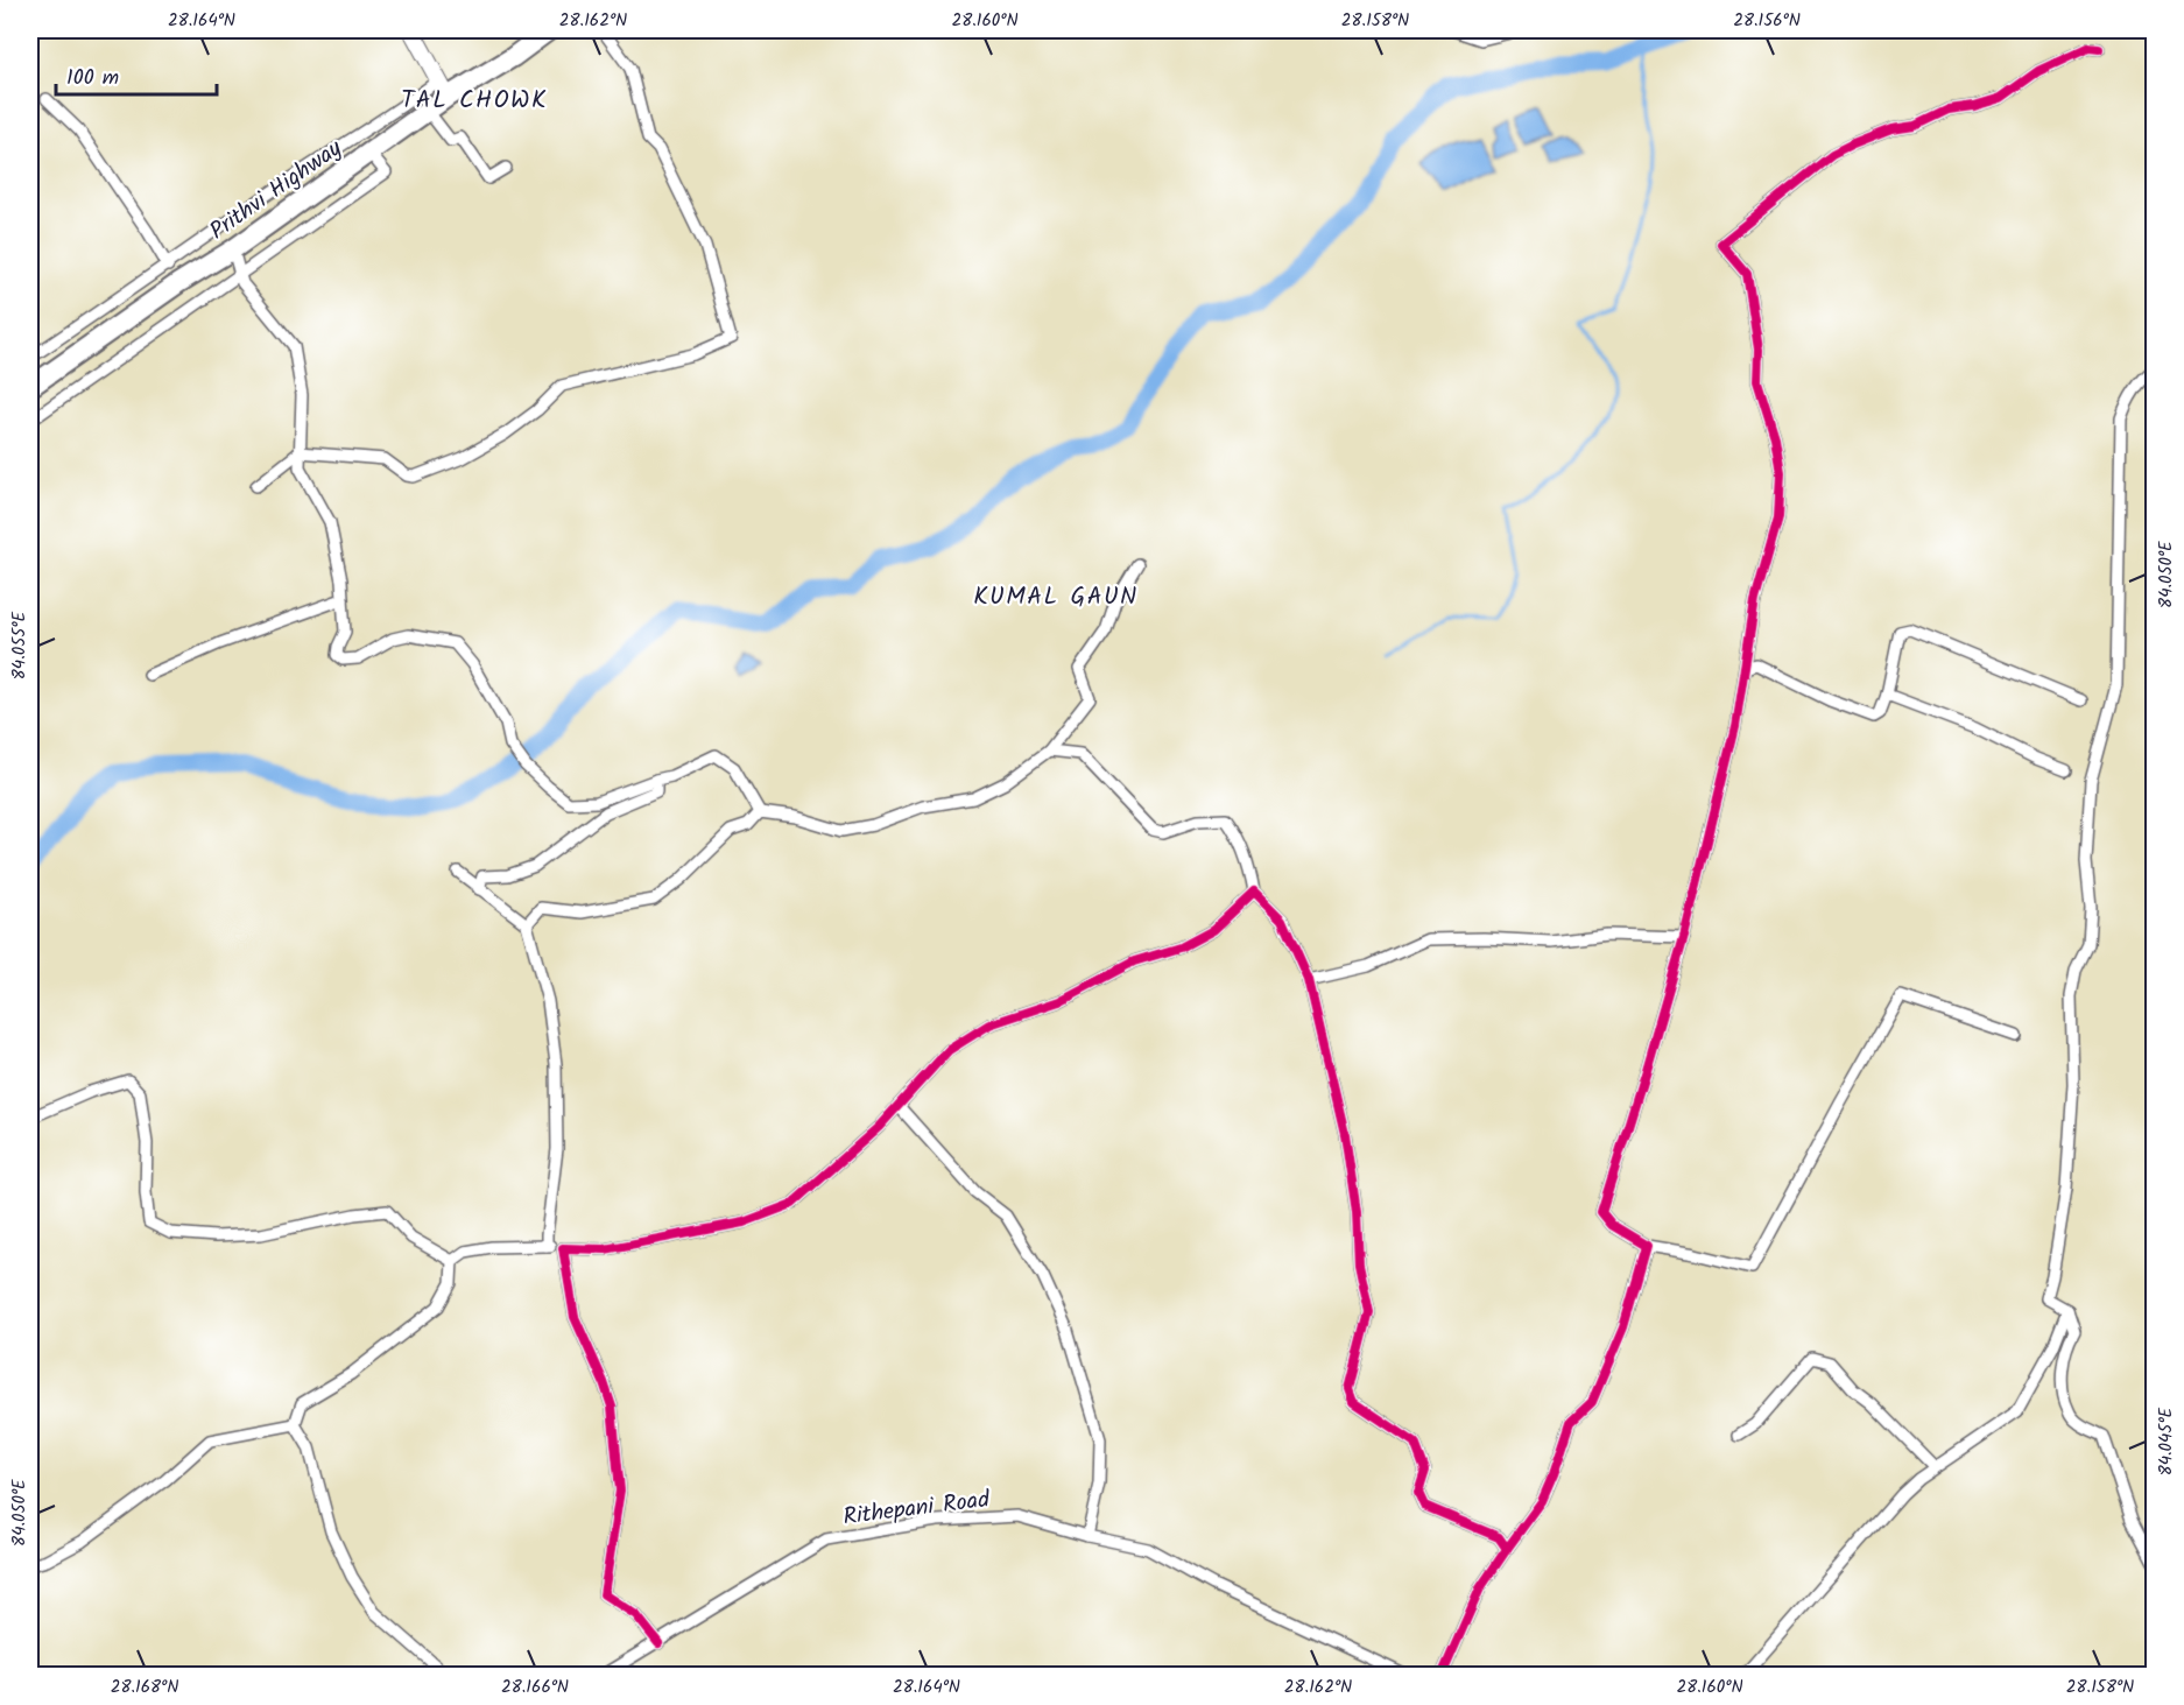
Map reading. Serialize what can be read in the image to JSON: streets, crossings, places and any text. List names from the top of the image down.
{
  "streets": {
    "highway": ["Prithvi Highway"],
    "street": ["Rithepani Road"]
  },
  "districts": ["TAL CHOWK", "KUMAL GAUN"],
  "scale_bar": "100 m",
  "coordinates": [
    "28.164°N",
    "28.162°N",
    "28.160°N",
    "28.158°N",
    "28.156°N",
    "84.050°E",
    "84.055°E",
    "84.045°E",
    "28.168°N",
    "28.166°N"
  ]
}
